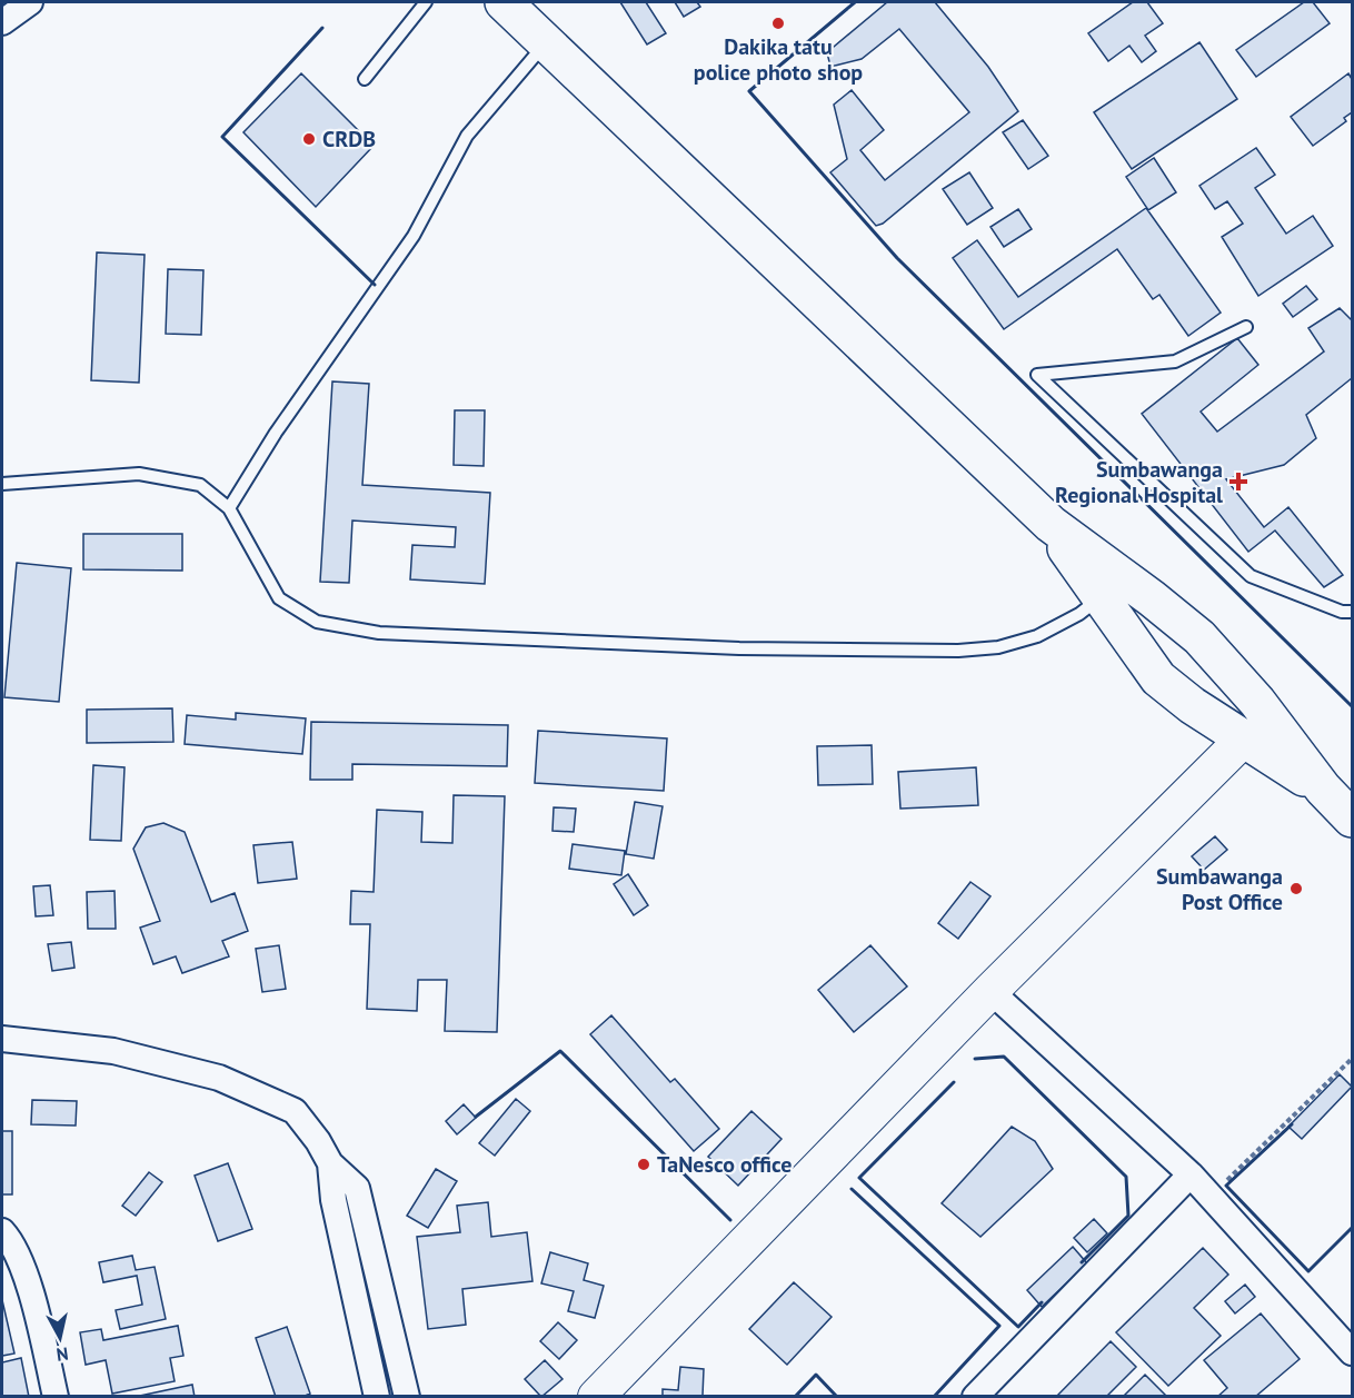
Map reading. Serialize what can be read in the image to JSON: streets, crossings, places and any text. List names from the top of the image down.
{
  "places": {
    "other": [
      "Dakika tatu police photo shop",
      "CRDB",
      "Sumbawanga Post Office",
      "TaNesco office"
    ],
    "health": ["Sumbawanga Regional Hospital"]
  },
  "north": "bottom"
}
